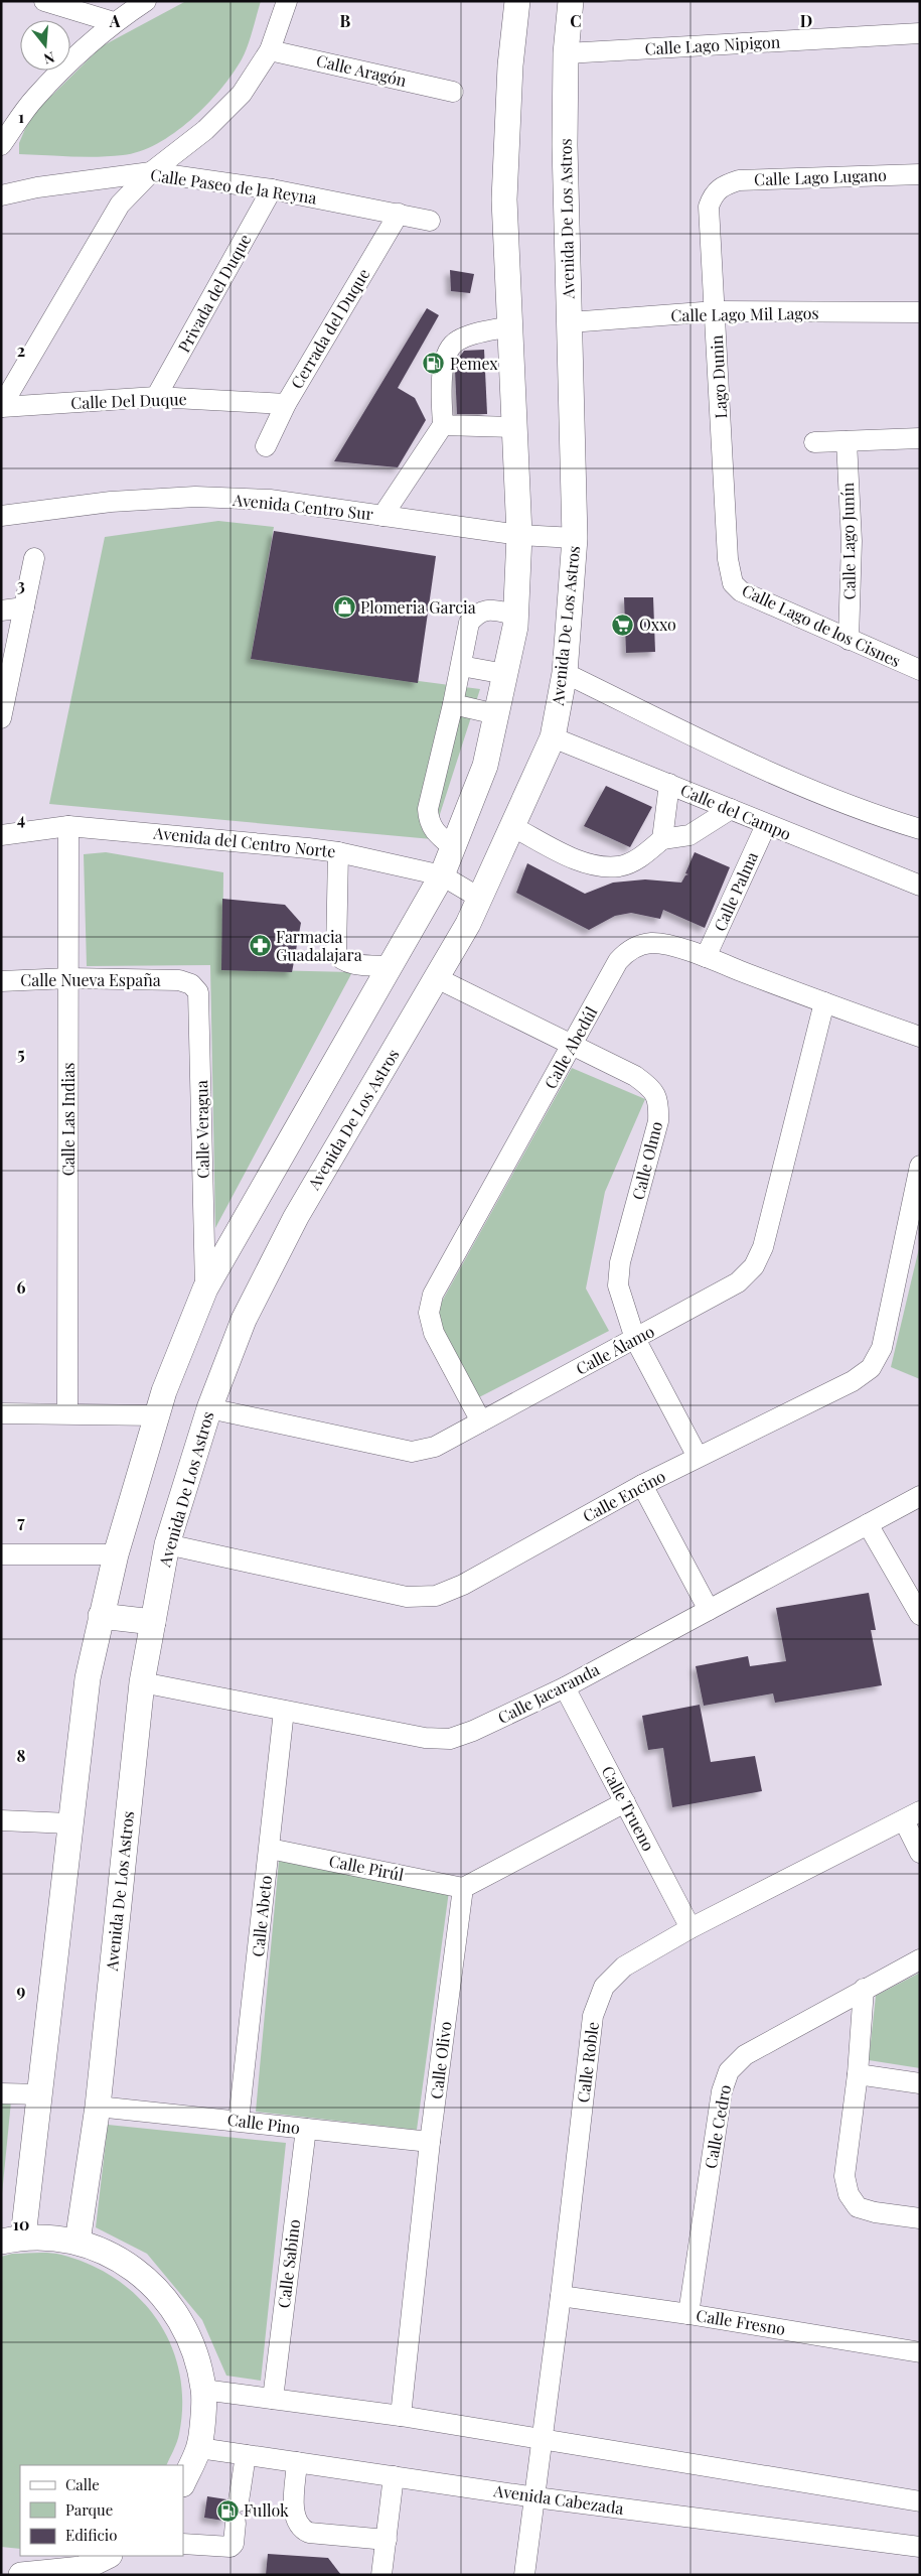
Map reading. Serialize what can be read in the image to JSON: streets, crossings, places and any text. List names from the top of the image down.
{
  "streets": {
    "main road": ["Avenida De Los Astros"],
    "street": [
      "Calle Lago Nipigon",
      "Calle Aragón",
      "Calle Lago Lugano",
      "Calle Paseo de la Reyna",
      "Privada del Duque",
      "Calle Lago Mil Lagos",
      "Cerrada del Duque",
      "Lago Dunin",
      "Calle Del Duque",
      "Avenida Centro Sur",
      "Calle Lago Junín",
      "Calle Lago de los Cisnes",
      "Calle del Campo",
      "Avenida del Centro Norte",
      "Calle Palma",
      "Calle Nueva España",
      "Calle Abedúl",
      "Calle Las Indias",
      "Calle Veragua",
      "Calle Olmo",
      "Calle Álamo",
      "Calle Encino",
      "Calle Jacaranda",
      "Calle Trueno",
      "Calle Pirúl",
      "Calle Abeto",
      "Calle Olivo",
      "Calle Roble",
      "Calle Pino",
      "Calle Cedro",
      "Calle Sabino",
      "Calle Fresno",
      "Avenida Cabezada"
    ]
  },
  "crossings": [
    ["Calle Lago Nipigon", "Avenida De Los Astros"],
    ["Calle Aragón", "Calle Del Duque"],
    ["Calle Lago Lugano", "Lago Dunin"],
    ["Calle Paseo de la Reyna", "Privada del Duque"],
    ["Calle Paseo de la Reyna", "Cerrada del Duque"],
    ["Calle Paseo de la Reyna", "Calle Del Duque"],
    ["Avenida De Los Astros", "Calle Lago Mil Lagos"],
    ["Avenida De Los Astros", "Avenida Centro Sur"],
    ["Avenida De Los Astros", "Calle del Campo"],
    ["Avenida De Los Astros", "Avenida del Centro Norte"],
    ["Avenida De Los Astros", "Calle Olmo"],
    ["Avenida De Los Astros", "Calle Álamo"],
    ["Avenida De Los Astros", "Calle Encino"],
    ["Avenida De Los Astros", "Calle Jacaranda"],
    ["Avenida De Los Astros", "Calle Pino"],
    ["Privada del Duque", "Calle Del Duque"],
    ["Calle Lago Mil Lagos", "Lago Dunin"],
    ["Cerrada del Duque", "Calle Del Duque"],
    ["Lago Dunin", "Calle Lago de los Cisnes"],
    ["Calle Lago Junín", "Calle Lago de los Cisnes"],
    ["Calle del Campo", "Calle Palma"],
    ["Avenida del Centro Norte", "Calle Las Indias"],
    ["Calle Palma", "Calle Abedúl"],
    ["Calle Nueva España", "Calle Las Indias"],
    ["Calle Nueva España", "Calle Veragua"],
    ["Calle Abedúl", "Calle Olmo"],
    ["Calle Abedúl", "Calle Álamo"],
    ["Calle Olmo", "Calle Álamo"],
    ["Calle Olmo", "Calle Encino"],
    ["Calle Jacaranda", "Calle Trueno"],
    ["Calle Jacaranda", "Calle Abeto"],
    ["Calle Trueno", "Calle Roble"],
    ["Calle Pirúl", "Calle Abeto"],
    ["Calle Pirúl", "Calle Olivo"],
    ["Calle Abeto", "Calle Pino"],
    ["Calle Olivo", "Calle Pino"],
    ["Calle Roble", "Calle Fresno"],
    ["Calle Roble", "Avenida Cabezada"],
    ["Calle Pino", "Calle Sabino"],
    ["Calle Cedro", "Calle Fresno"]
  ],
  "places": {
    "fuel station": ["Pemex", "Fullok"],
    "shop": ["Plomeria Garcia"],
    "supermarket": ["Oxxo"],
    "pharmacy": ["Farmacia Guadalajara"]
  },
  "legend": ["Calle", "Parque", "Edificio"],
  "north": "bottom",
  "grid": {
    "columns": [
      "A",
      "B",
      "C",
      "D"
    ],
    "rows": [
      "1",
      "2",
      "3",
      "4",
      "5",
      "6",
      "7",
      "8",
      "9",
      "10"
    ]
  }
}
